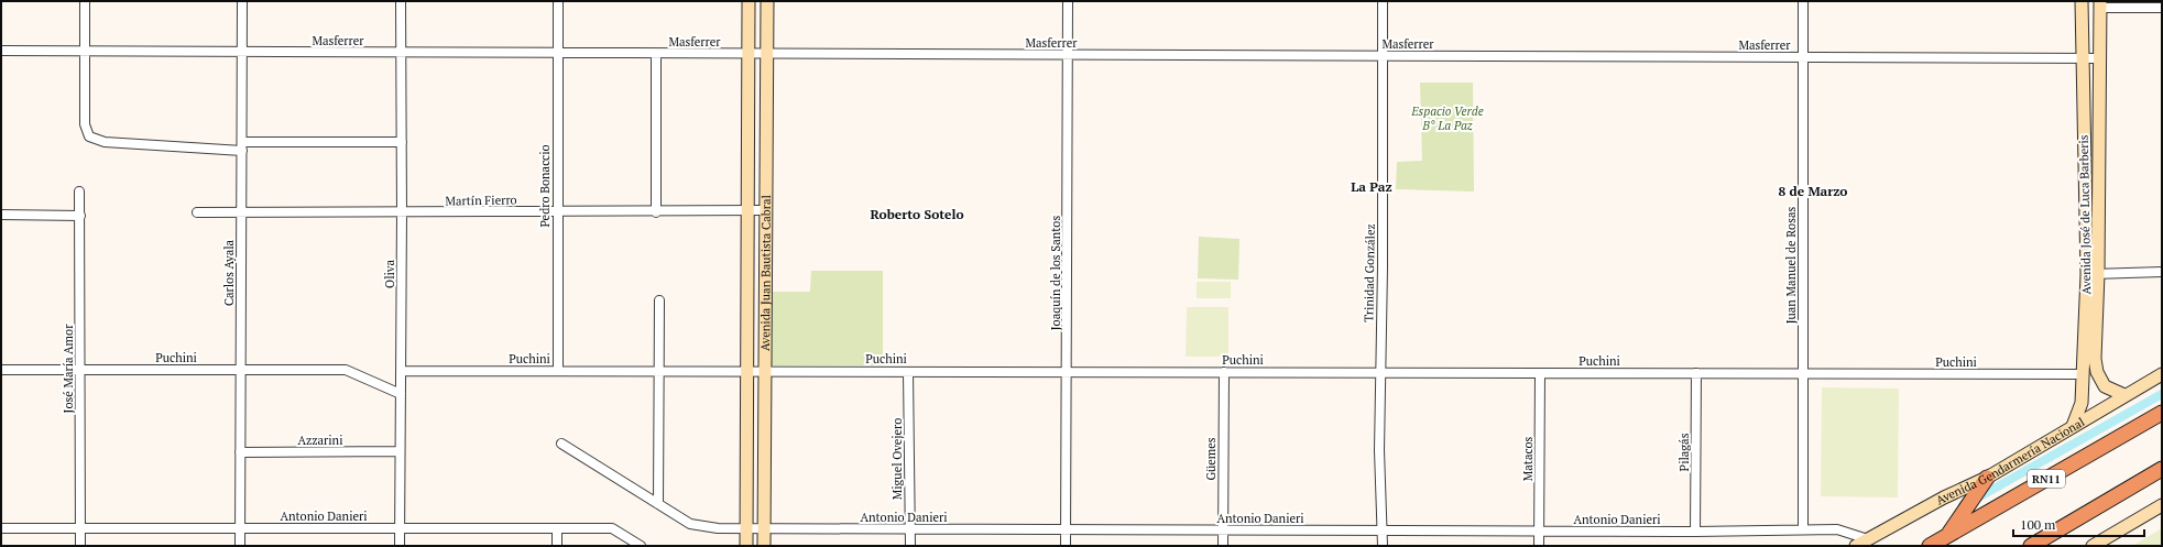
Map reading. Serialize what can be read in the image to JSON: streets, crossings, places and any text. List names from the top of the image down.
{
  "streets": {
    "highway": ["RN11"],
    "main road": ["Avenida José de Luca Barberis", "Avenida Juan Bautista Cabral", "Avenida Gendarmería Nacional"],
    "street": [
      "Masferrer",
      "Pedro Bonaccio",
      "Martín Fierro",
      "Juan Manuel de Rosas",
      "Carlos Ayala",
      "Joaquín de los Santos",
      "Trinidad González",
      "Oliva",
      "Puchini",
      "José María Amor",
      "Azzarini",
      "Pilagás",
      "Miguel Ovejero",
      "Güemes",
      "Matacos",
      "Antonio Danieri"
    ]
  },
  "crossings": [
    ["Masferrer", "Pedro Bonaccio"],
    ["Masferrer", "Avenida José de Luca Barberis"],
    ["Masferrer", "Juan Manuel de Rosas"],
    ["Masferrer", "Carlos Ayala"],
    ["Masferrer", "Avenida Juan Bautista Cabral"],
    ["Masferrer", "Joaquín de los Santos"],
    ["Masferrer", "Trinidad González"],
    ["Masferrer", "Oliva"],
    ["Pedro Bonaccio", "Martín Fierro"],
    ["Pedro Bonaccio", "Puchini"],
    ["Martín Fierro", "Carlos Ayala"],
    ["Martín Fierro", "Avenida Juan Bautista Cabral"],
    ["Martín Fierro", "Oliva"],
    ["Avenida José de Luca Barberis", "Puchini"],
    ["Avenida José de Luca Barberis", "Avenida Gendarmería Nacional"],
    ["Juan Manuel de Rosas", "Puchini"],
    ["Juan Manuel de Rosas", "Antonio Danieri"],
    ["Carlos Ayala", "Puchini"],
    ["Carlos Ayala", "Azzarini"],
    ["Carlos Ayala", "Antonio Danieri"],
    ["Avenida Juan Bautista Cabral", "Puchini"],
    ["Avenida Juan Bautista Cabral", "Antonio Danieri"],
    ["Joaquín de los Santos", "Puchini"],
    ["Joaquín de los Santos", "Antonio Danieri"],
    ["Trinidad González", "Puchini"],
    ["Trinidad González", "Antonio Danieri"],
    ["Oliva", "Puchini"],
    ["Oliva", "Azzarini"],
    ["Oliva", "Antonio Danieri"],
    ["Puchini", "José María Amor"],
    ["Puchini", "Pilagás"],
    ["Puchini", "Miguel Ovejero"],
    ["Puchini", "Güemes"],
    ["Puchini", "Matacos"],
    ["José María Amor", "Antonio Danieri"],
    ["Pilagás", "Antonio Danieri"],
    ["Miguel Ovejero", "Antonio Danieri"],
    ["Güemes", "Antonio Danieri"],
    ["Matacos", "Antonio Danieri"],
    ["Avenida Gendarmería Nacional", "Antonio Danieri"]
  ],
  "districts": ["La Paz", "8 de Marzo", "Roberto Sotelo"],
  "parks": ["Espacio Verde B° La Paz"],
  "scale_bar": "100 m"
}
